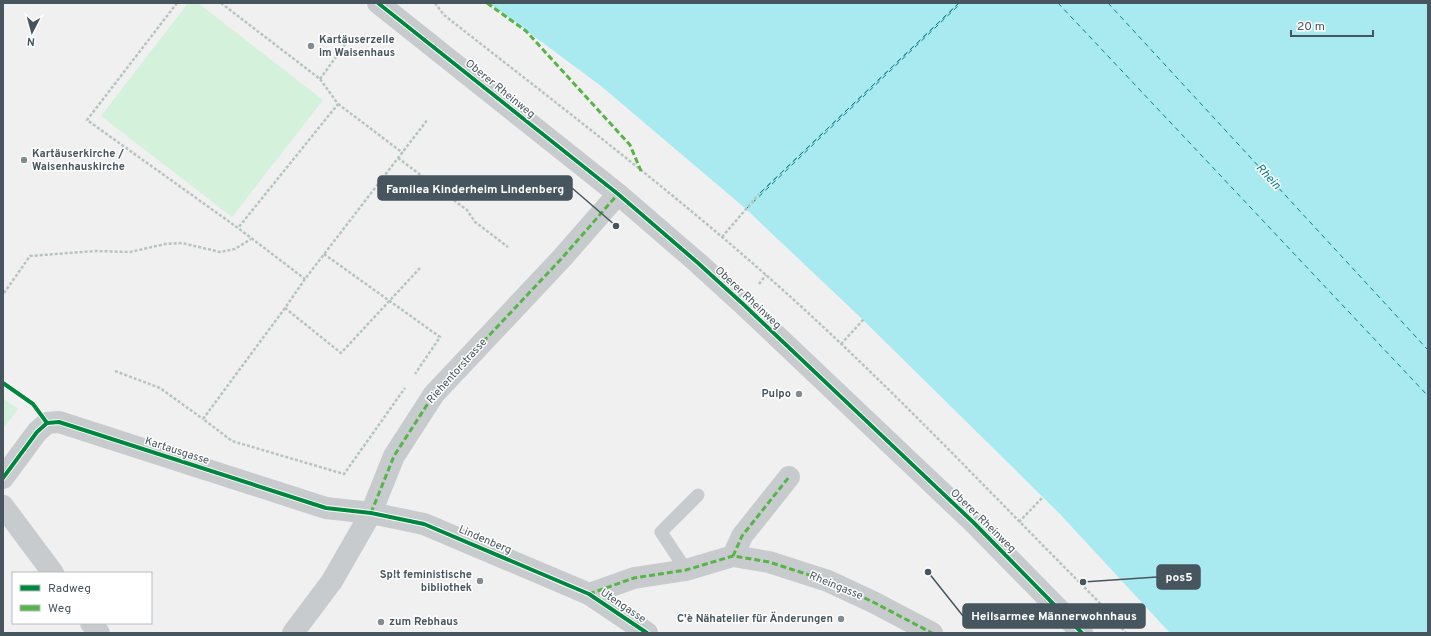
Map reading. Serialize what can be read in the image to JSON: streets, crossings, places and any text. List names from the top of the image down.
{
  "streets": {
    "street": [
      "Oberer Rheinweg",
      "Riehentorstrasse",
      "Kartausgasse",
      "Lindenberg",
      "Rheingasse",
      "Utengasse"
    ]
  },
  "crossings": [
    ["Oberer Rheinweg", "Riehentorstrasse"],
    ["Riehentorstrasse", "Kartausgasse"],
    ["Riehentorstrasse", "Lindenberg"],
    ["Kartausgasse", "Lindenberg"],
    ["Lindenberg", "Utengasse"]
  ],
  "water": ["Rhein"],
  "places": [
    "Kartäuserzelle im Waisenhaus",
    "Kartäuserkirche / Waisenhauskirche",
    "Familea Kinderheim Lindenberg",
    "Pulpo",
    "Heilsarmee Männerwohnhaus",
    "Sp!t feministische bibliothek",
    "pos5",
    "C'è Nähatelier für Änderungen",
    "zum Rebhaus"
  ],
  "legend": ["Radweg", "Weg"],
  "scale_bar": "20 m",
  "north": "bottom"
}
